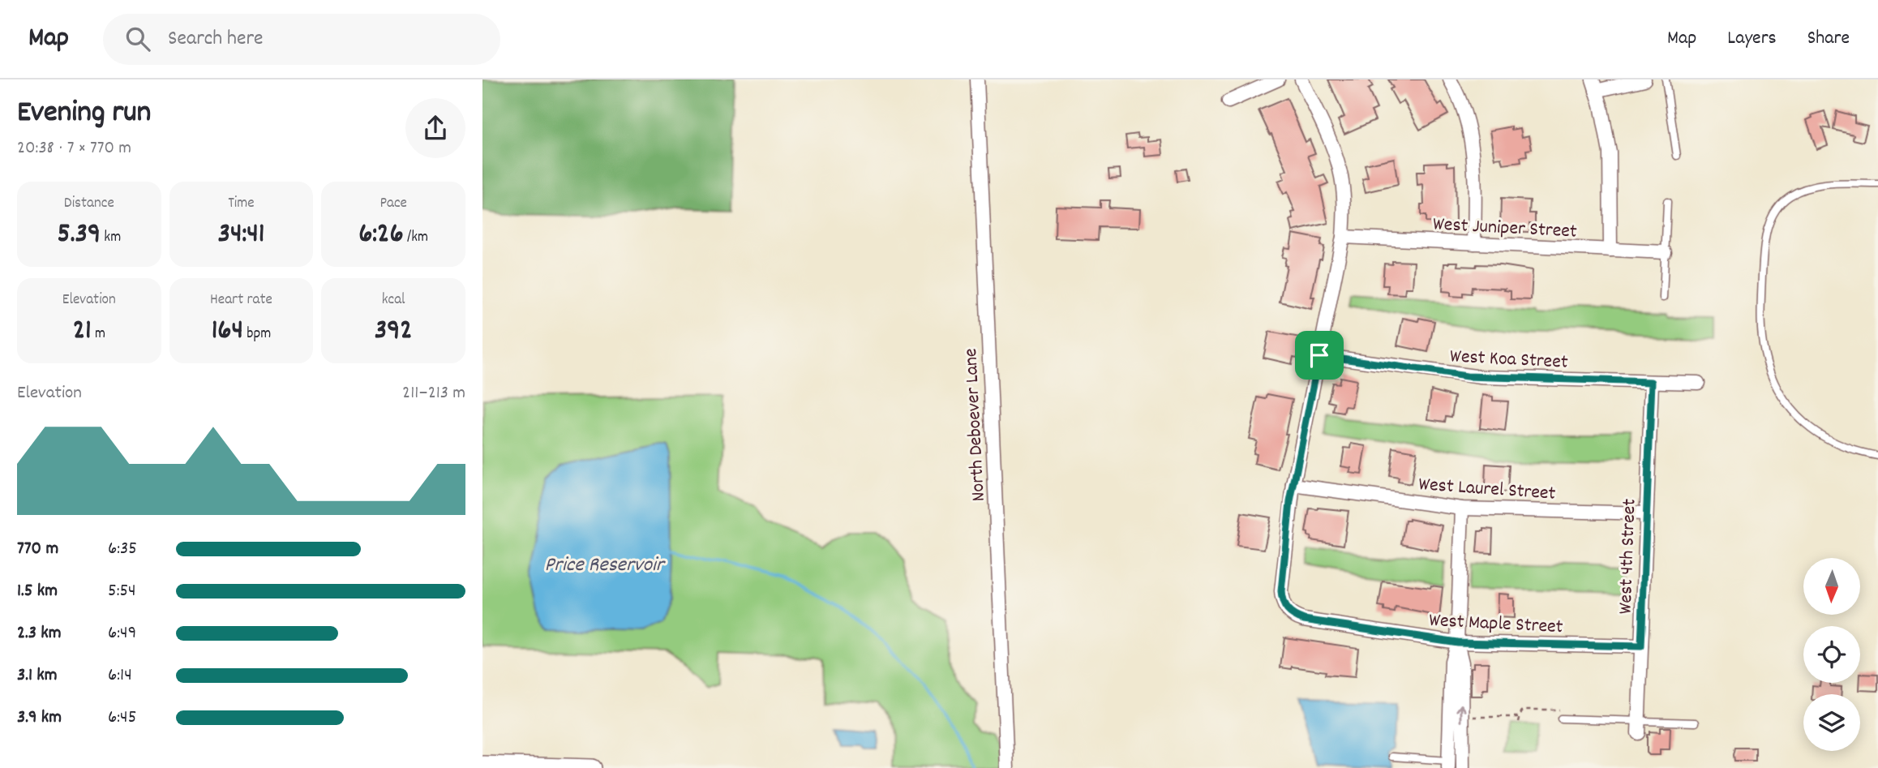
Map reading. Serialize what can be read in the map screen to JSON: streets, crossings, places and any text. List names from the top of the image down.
{
  "streets": {
    "street": [
      "West Juniper Street",
      "West Koa Street",
      "North Deboever Lane",
      "West Laurel Street",
      "West 4th Street",
      "West Maple Street"
    ]
  },
  "crossings": [
    ["West Koa Street", "West 4th Street"],
    ["West Laurel Street", "West 4th Street"],
    ["West Laurel Street", "West Maple Street"],
    ["West 4th Street", "West Maple Street"]
  ],
  "water": ["Price Reservoir"],
  "north": "bottom",
  "page": {
    "header": "Map",
    "search": "Search here",
    "nav": ["Map", "Layers", "Share"],
    "heading": ["Evening run", "20:38 · 7 × 770 m"],
    "stats": [
      ["Distance", "5.39 km"],
      ["Time", "34:41"],
      ["Pace", "6:26 /km"],
      ["Elevation", "21 m"],
      ["Heart rate", "164 bpm"],
      ["kcal", "392"]
    ],
    "chart": ["Elevation", "211–213 m"],
    "list": [
      {
        "name": "770 m",
        "note": "6:35"
      },
      {
        "name": "1.5 km",
        "note": "5:54"
      },
      {
        "name": "2.3 km",
        "note": "6:49"
      },
      {
        "name": "3.1 km",
        "note": "6:14"
      },
      {
        "name": "3.9 km",
        "note": "6:45"
      }
    ]
  }
}
